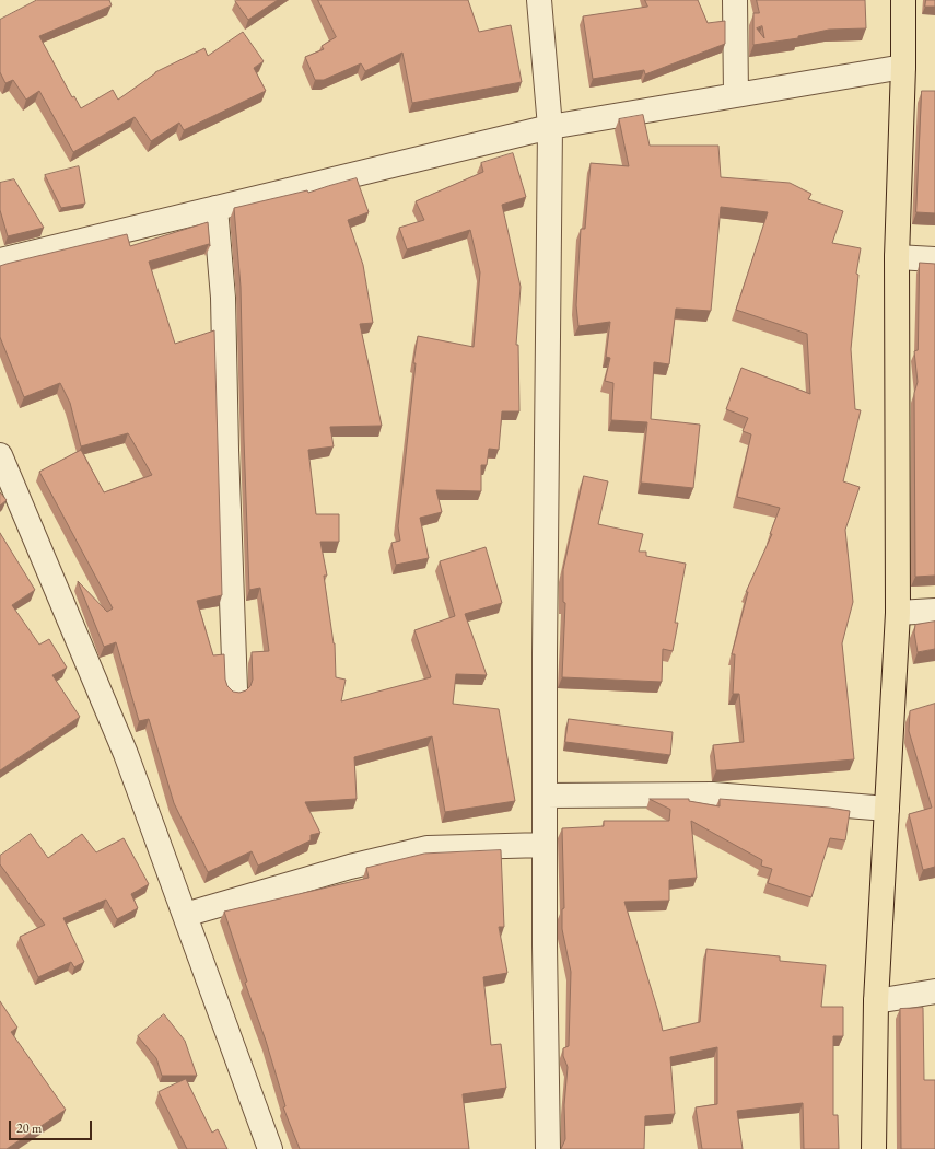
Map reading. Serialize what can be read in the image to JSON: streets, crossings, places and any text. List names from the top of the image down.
{
  "scale_bar": "20 m"
}
